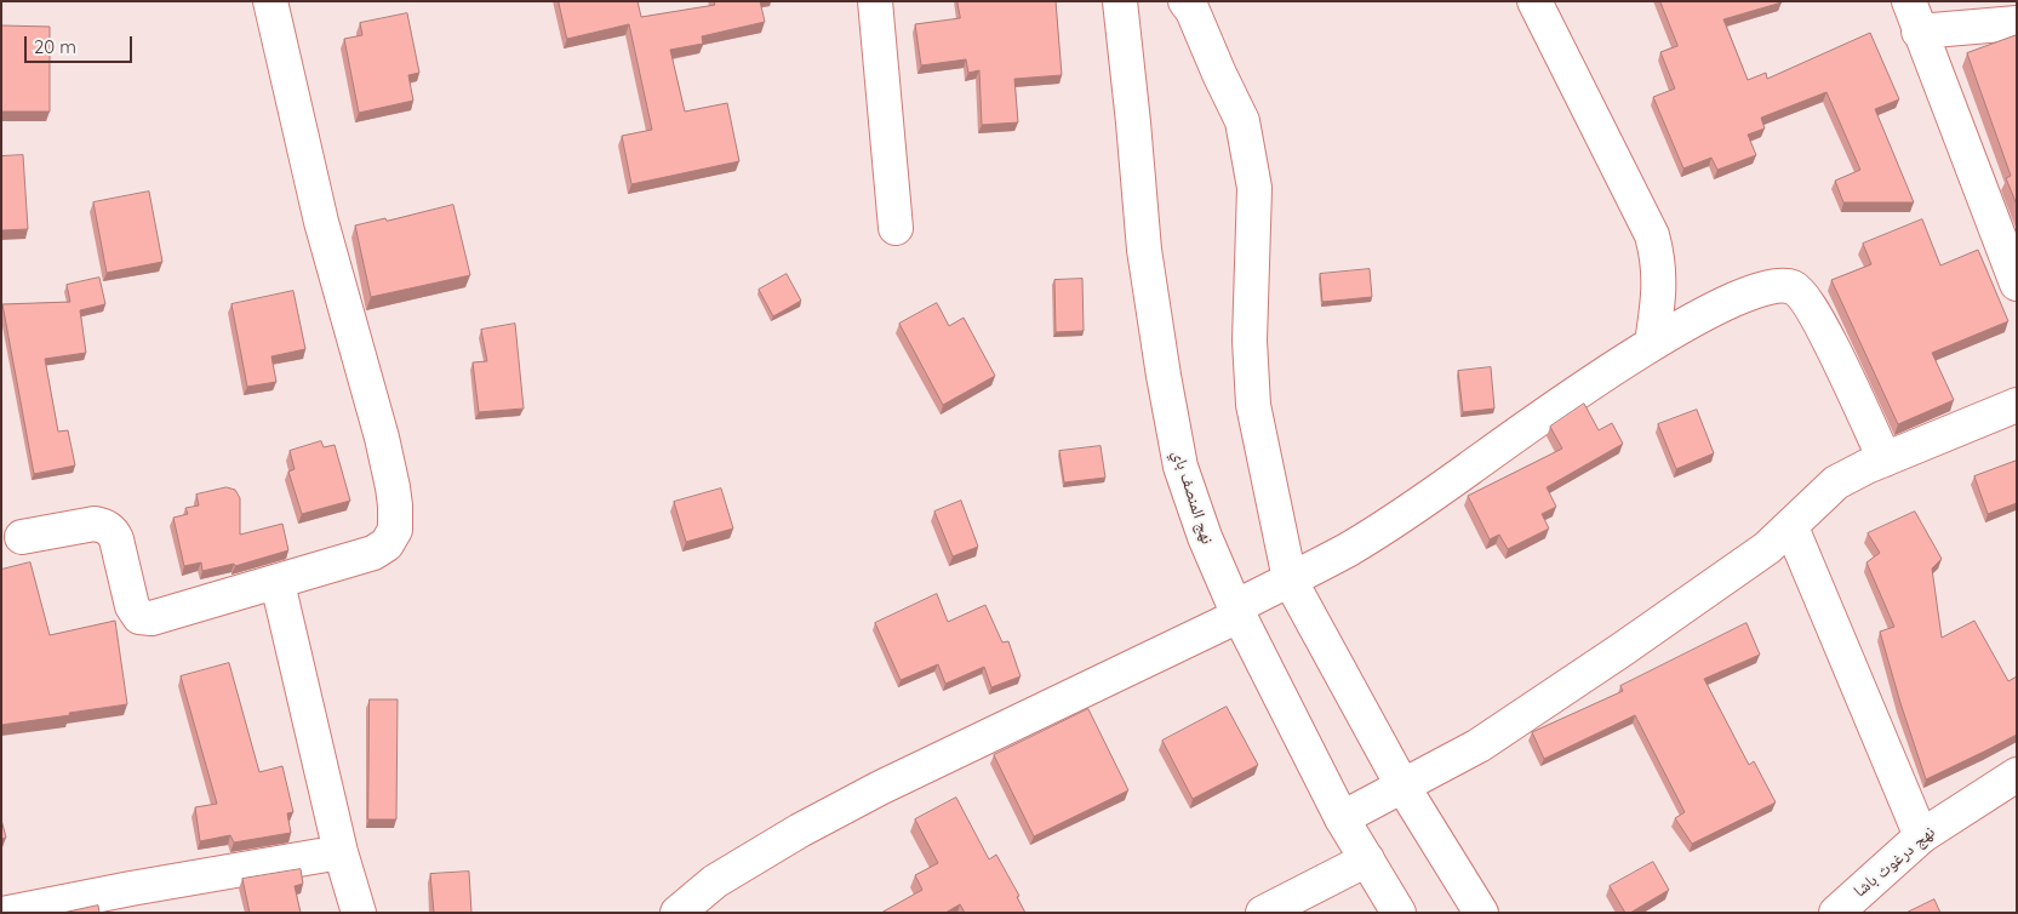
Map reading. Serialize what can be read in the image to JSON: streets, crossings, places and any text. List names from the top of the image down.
{
  "streets": {
    "street": ["نهج المنصف باي", "نهج درغوث باشا"]
  },
  "scale_bar": "20 m"
}
